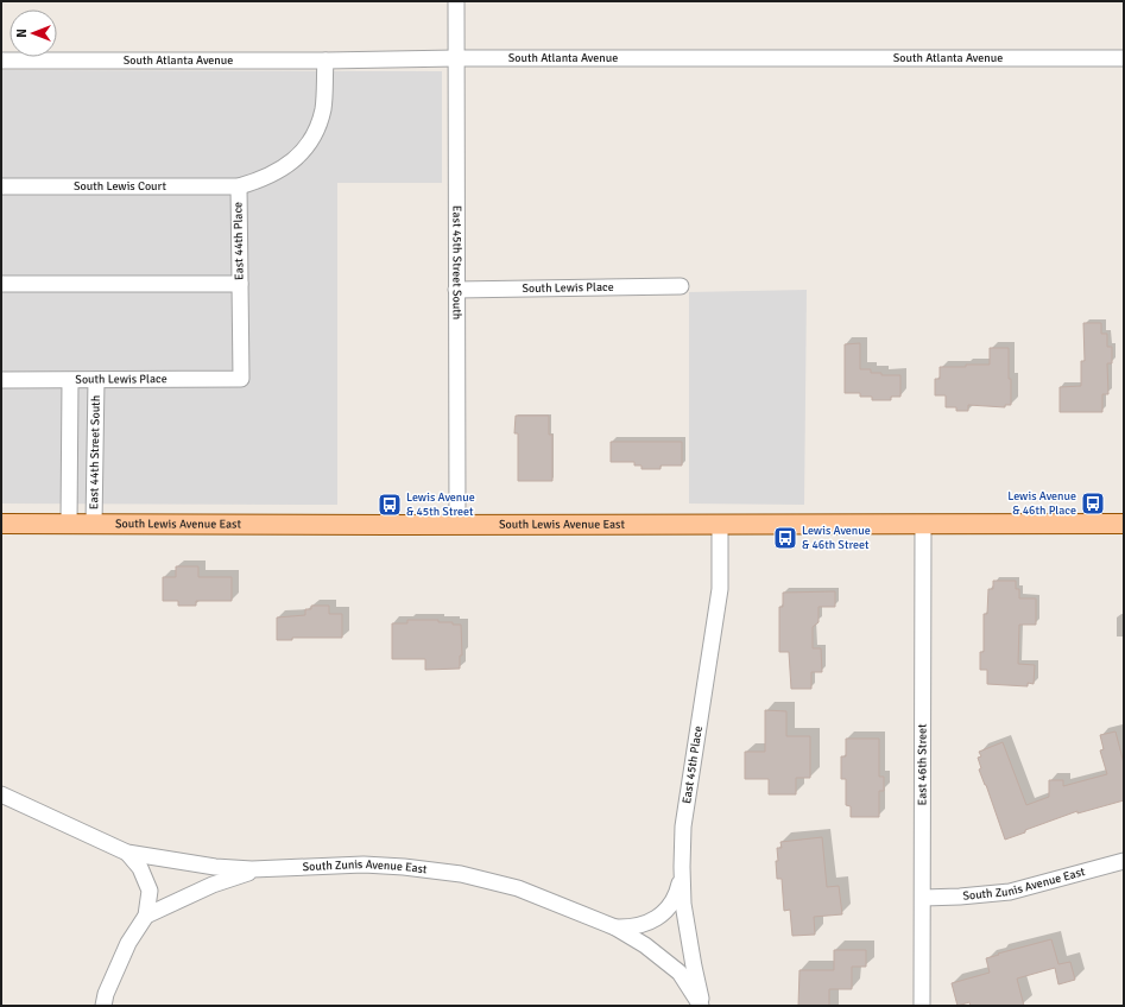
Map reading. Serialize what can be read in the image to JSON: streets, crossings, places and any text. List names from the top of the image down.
{
  "streets": {
    "main road": ["South Lewis Avenue East"],
    "street": [
      "South Atlanta Avenue",
      "South Lewis Court",
      "East 44th Place",
      "East 45th Street South",
      "South Lewis Place",
      "East 44th Street South",
      "East 45th Place",
      "East 46th Street",
      "South Zunis Avenue East"
    ]
  },
  "crossings": [
    ["South Atlanta Avenue", "East 44th Place"],
    ["South Atlanta Avenue", "East 45th Street South"],
    ["South Lewis Court", "East 44th Place"],
    ["East 44th Place", "South Lewis Place"],
    ["East 45th Street South", "South Lewis Place"],
    ["East 45th Street South", "South Lewis Avenue East"],
    ["South Lewis Place", "East 44th Street South"],
    ["East 44th Street South", "South Lewis Avenue East"],
    ["South Lewis Avenue East", "East 45th Place"],
    ["South Lewis Avenue East", "East 46th Street"],
    ["East 45th Place", "South Zunis Avenue East"],
    ["East 46th Street", "South Zunis Avenue East"]
  ],
  "places": {
    "bus stop": ["Lewis Avenue & 46th Place", "Lewis Avenue & 45th Street", "Lewis Avenue & 46th Street"]
  },
  "north": "left"
}
